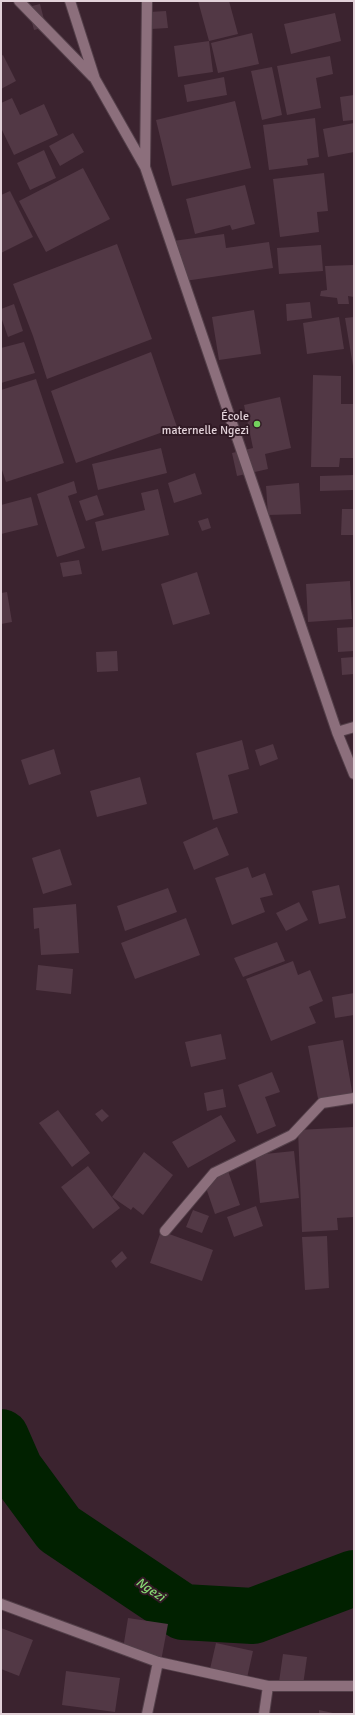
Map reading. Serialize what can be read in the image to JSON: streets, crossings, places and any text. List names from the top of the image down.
{
  "water": ["Ngezi"],
  "places": ["École maternelle Ngezi"]
}
